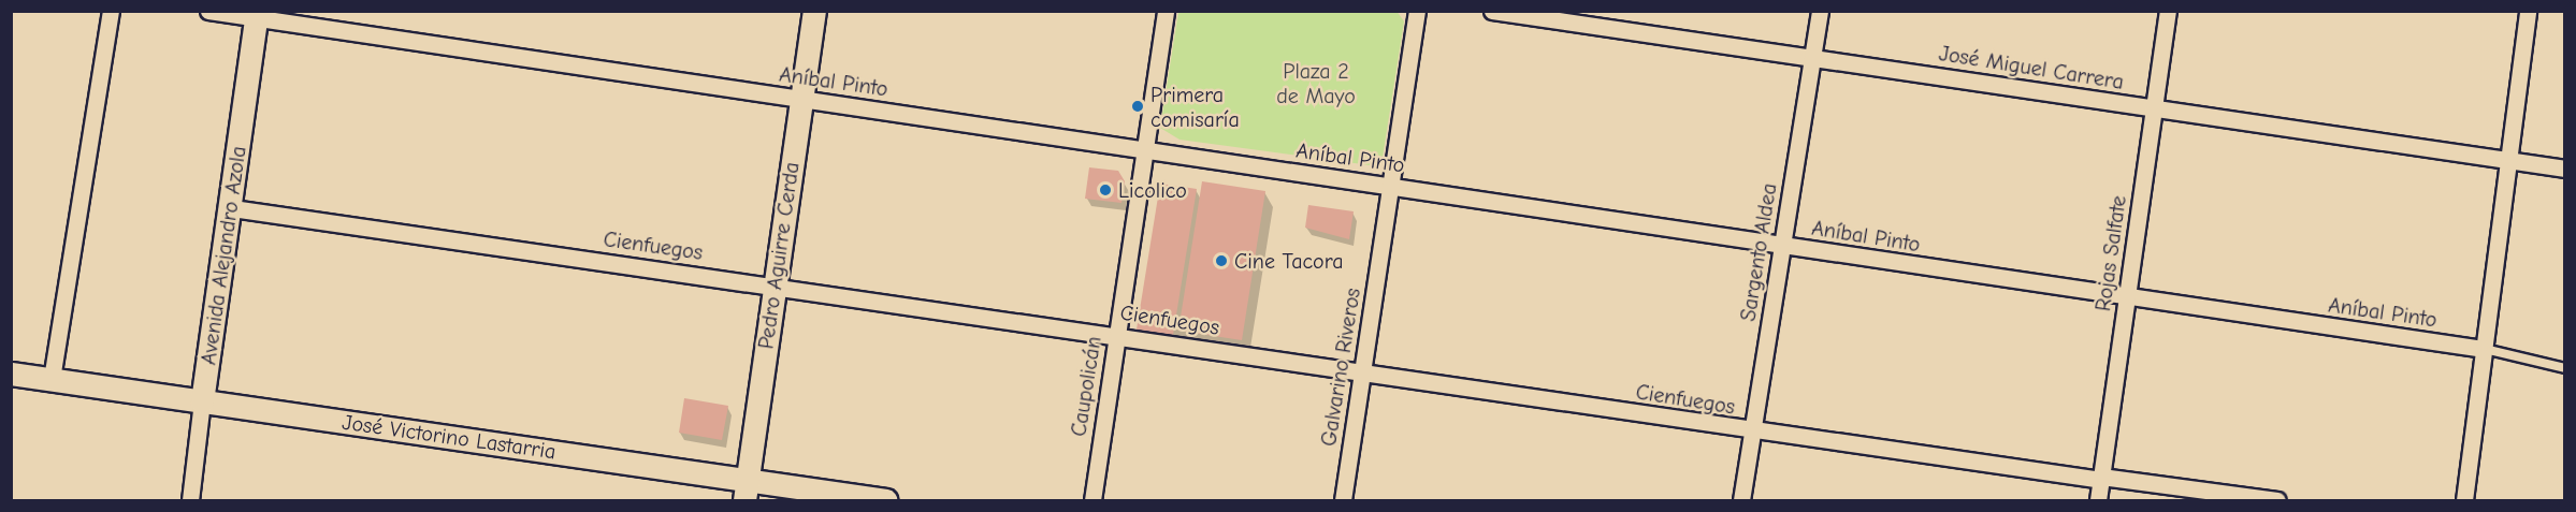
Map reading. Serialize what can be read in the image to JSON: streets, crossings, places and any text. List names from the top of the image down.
{
  "streets": {
    "main road": ["Avenida Alejandro Azola", "Pedro Aguirre Cerda", "José Victorino Lastarria"],
    "street": [
      "José Miguel Carrera",
      "Aníbal Pinto",
      "Cienfuegos",
      "Sargento Aldea",
      "Rojas Salfate",
      "Galvarino Riveros",
      "Caupolicán"
    ]
  },
  "crossings": [
    ["José Miguel Carrera", "Sargento Aldea"],
    ["José Miguel Carrera", "Rojas Salfate"],
    ["Aníbal Pinto", "Sargento Aldea"],
    ["Aníbal Pinto", "Rojas Salfate"],
    ["Aníbal Pinto", "Avenida Alejandro Azola"],
    ["Aníbal Pinto", "Pedro Aguirre Cerda"],
    ["Aníbal Pinto", "Galvarino Riveros"],
    ["Aníbal Pinto", "Caupolicán"],
    ["Cienfuegos", "Sargento Aldea"],
    ["Cienfuegos", "Rojas Salfate"],
    ["Cienfuegos", "Avenida Alejandro Azola"],
    ["Cienfuegos", "Pedro Aguirre Cerda"],
    ["Cienfuegos", "Galvarino Riveros"],
    ["Cienfuegos", "Caupolicán"],
    ["Avenida Alejandro Azola", "José Victorino Lastarria"],
    ["Pedro Aguirre Cerda", "José Victorino Lastarria"]
  ],
  "parks": ["Plaza 2 de Mayo"],
  "places": ["Primera comisaría", "Licolico", "Cine Tacora"]
}
